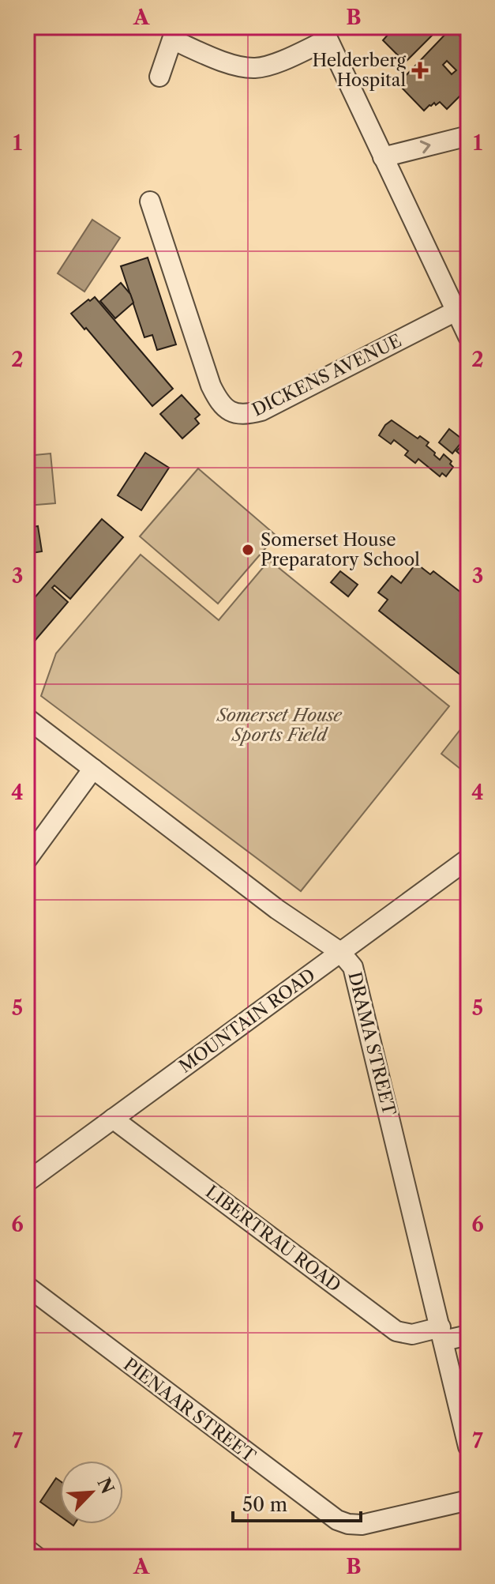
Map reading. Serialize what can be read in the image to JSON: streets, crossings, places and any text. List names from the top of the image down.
{
  "streets": {
    "street": [
      "DICKENS AVENUE",
      "MOUNTAIN ROAD",
      "DRAMA STREET",
      "LIBERTRAU ROAD",
      "PIENAAR STREET"
    ]
  },
  "crossings": [
    ["MOUNTAIN ROAD", "DRAMA STREET"],
    ["MOUNTAIN ROAD", "LIBERTRAU ROAD"],
    ["DRAMA STREET", "LIBERTRAU ROAD"]
  ],
  "parks": ["Somerset House Sports Field"],
  "places": {
    "health": ["Helderberg Hospital"],
    "other": ["Somerset House Preparatory School"]
  },
  "scale_bar": "50 m",
  "north": "top right",
  "grid": {
    "columns": ["A", "B"],
    "rows": [
      "1",
      "2",
      "3",
      "4",
      "5",
      "6",
      "7"
    ]
  }
}
